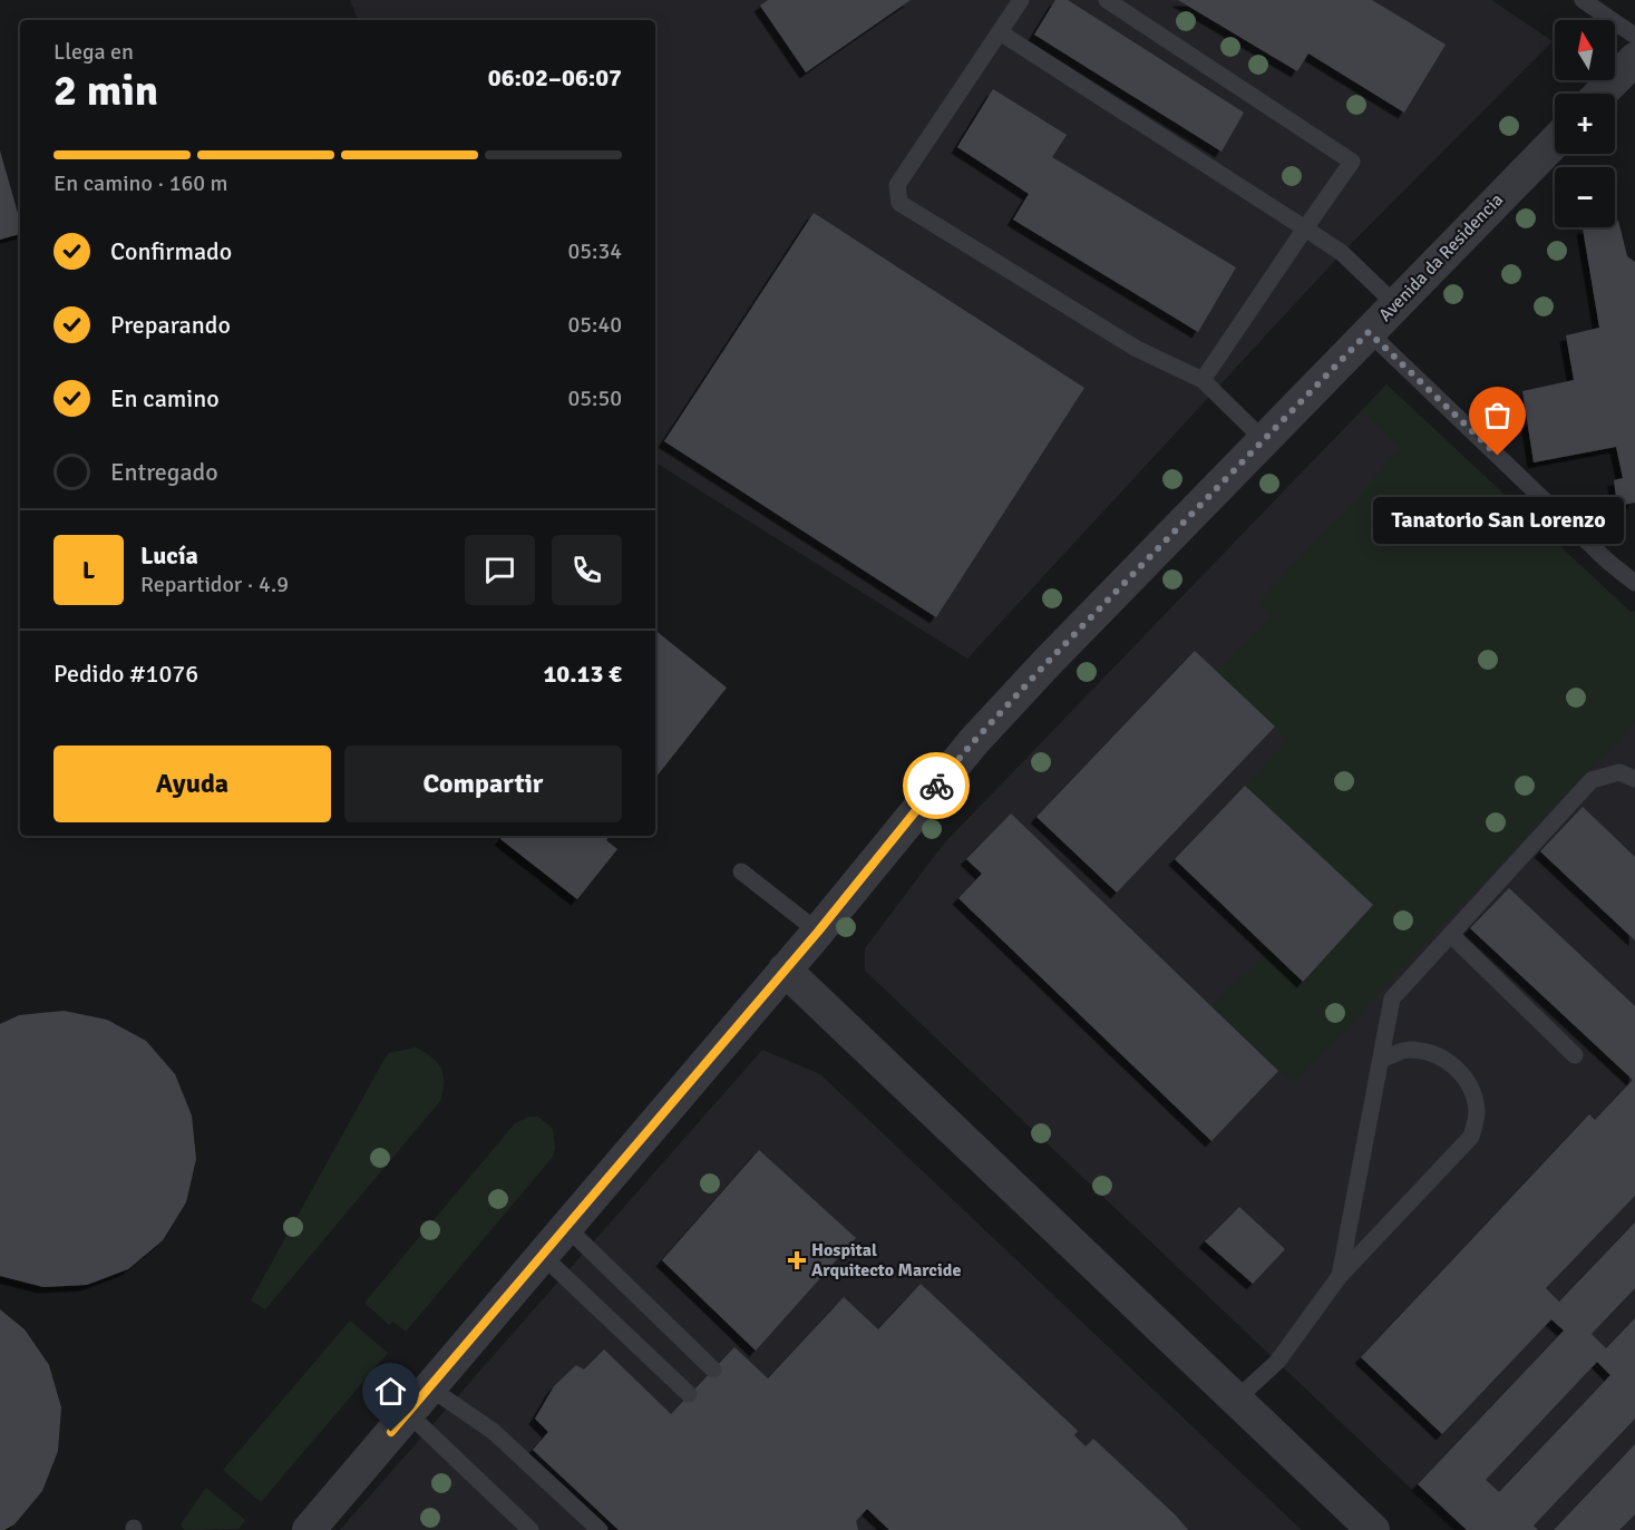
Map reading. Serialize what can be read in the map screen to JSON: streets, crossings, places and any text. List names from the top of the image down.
{
  "streets": {
    "street": ["Avenida da Residencia"]
  },
  "places": {
    "other": ["Tanatorio San Lorenzo"],
    "health": ["Hospital Arquitecto Marcide"]
  },
  "north": "top",
  "page": {
    "map_buttons": ["+", "−"],
    "heading": ["2 min", "Llega en", "06:02–06:07"],
    "panel": [
      "Lucía",
      "Repartidor · 4.9",
      "Pedido #1076",
      "10.13 €"
    ],
    "bar": "En camino · 160 m",
    "list": [
      ["Confirmado", "05:34"],
      ["Preparando", "05:40"],
      ["En camino", "05:50"],
      "Entregado"
    ],
    "bubble": "Tanatorio San Lorenzo",
    "round": "L",
    "buttons": ["Ayuda", "Compartir"]
  }
}
